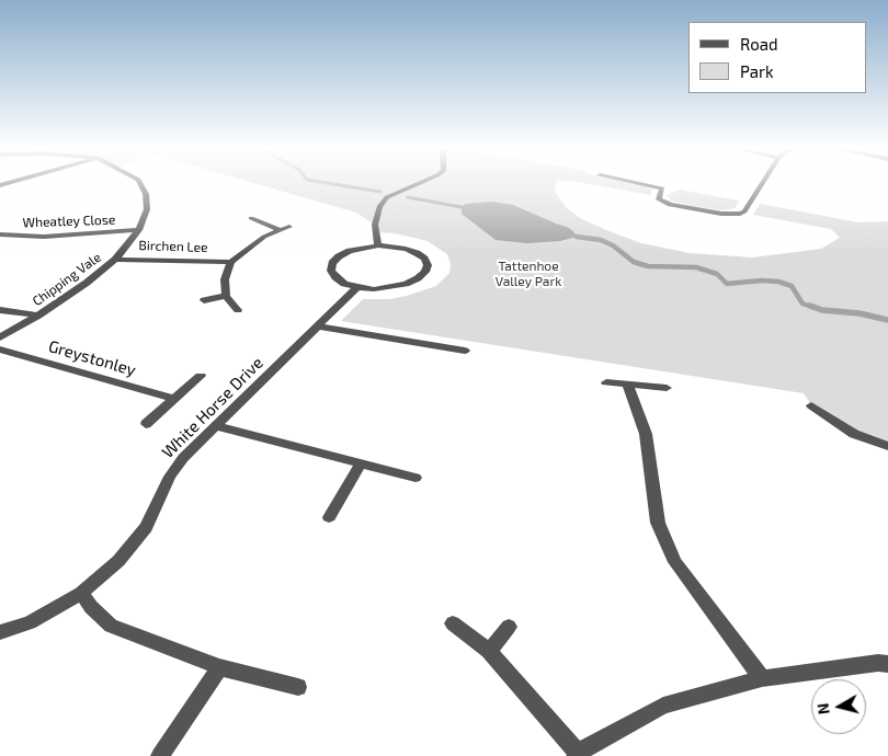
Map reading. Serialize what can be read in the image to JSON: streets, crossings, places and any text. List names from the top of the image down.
{
  "streets": {
    "street": [
      "Wheatley Close",
      "Birchen Lee",
      "Chipping Vale",
      "Greystonley",
      "White Horse Drive"
    ]
  },
  "crossings": [
    ["Wheatley Close", "Chipping Vale"],
    ["Birchen Lee", "Chipping Vale"]
  ],
  "parks": ["Tattenhoe Valley Park"],
  "legend": ["Road", "Park"],
  "north": "left"
}
